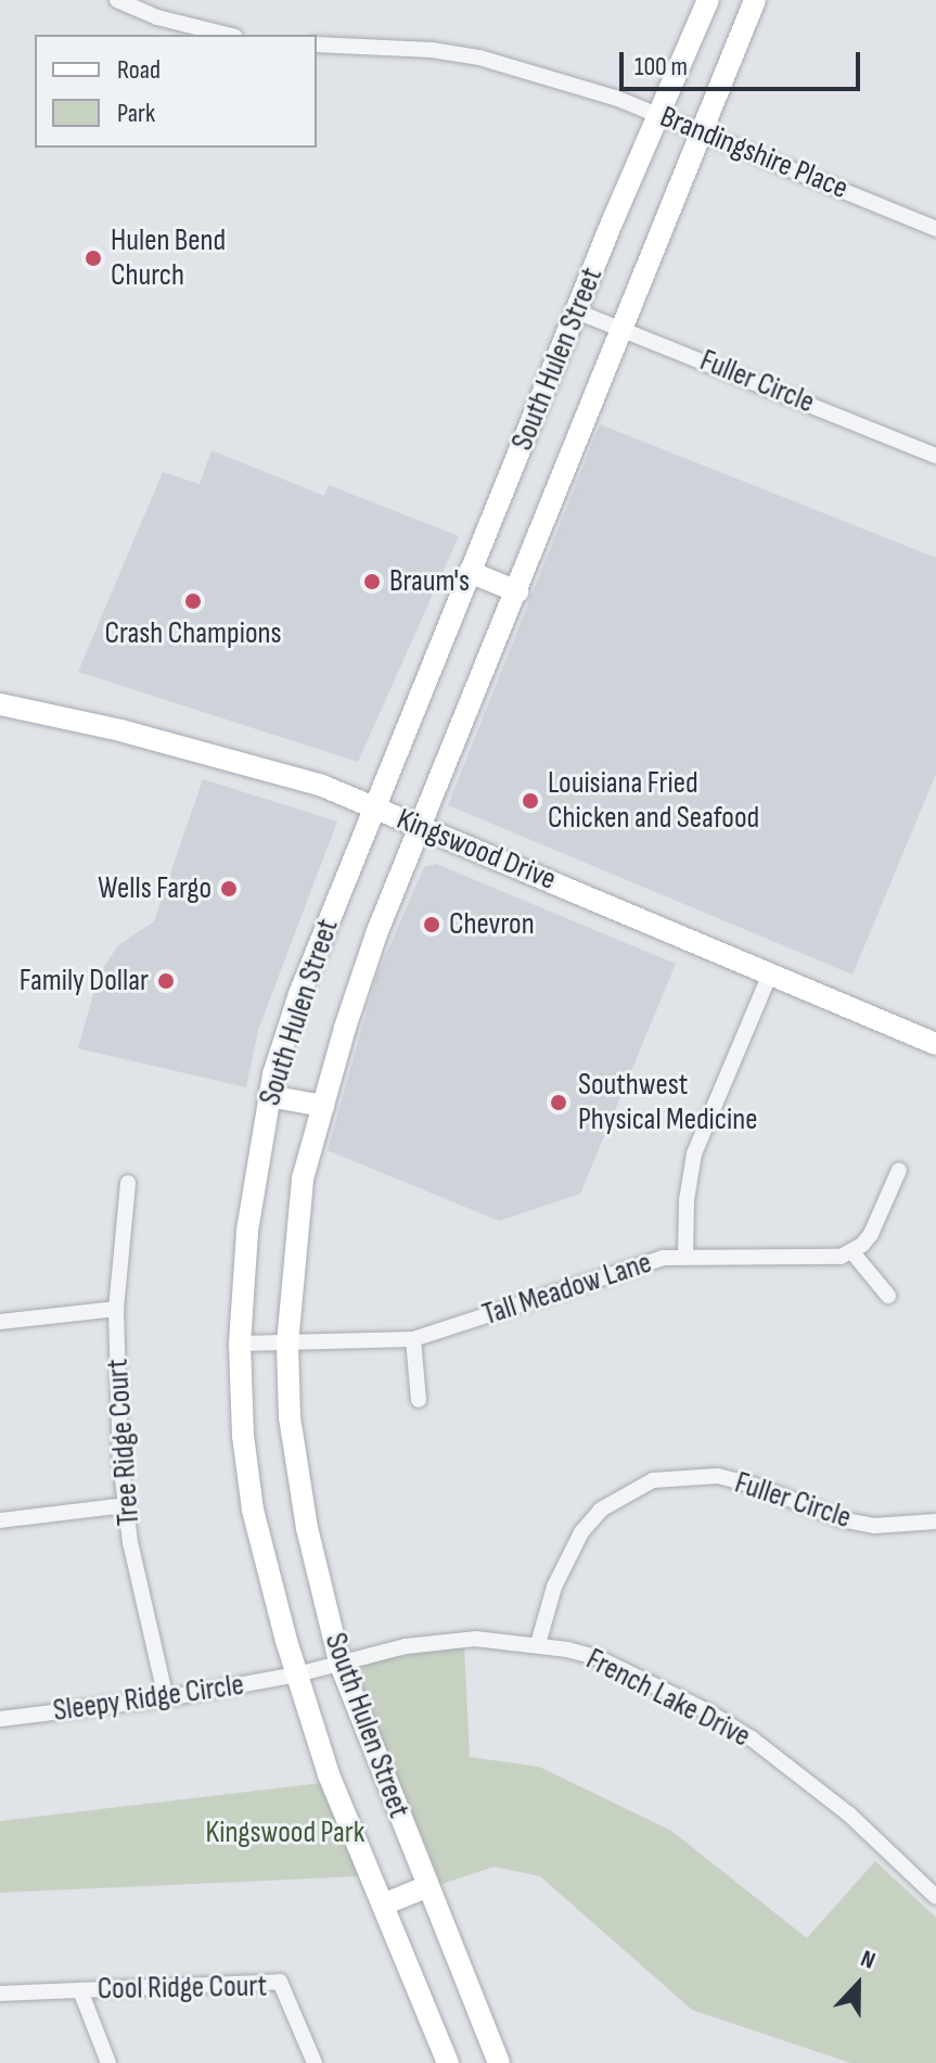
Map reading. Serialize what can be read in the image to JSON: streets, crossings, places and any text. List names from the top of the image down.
{
  "streets": {
    "main road": ["South Hulen Street", "Kingswood Drive"],
    "street": [
      "Brandingshire Place",
      "Fuller Circle",
      "Tall Meadow Lane",
      "Tree Ridge Court",
      "Sleepy Ridge Circle",
      "French Lake Drive",
      "Cool Ridge Court"
    ]
  },
  "crossings": [
    ["Brandingshire Place", "South Hulen Street"],
    ["South Hulen Street", "Fuller Circle"],
    ["South Hulen Street", "Kingswood Drive"],
    ["South Hulen Street", "Tall Meadow Lane"],
    ["South Hulen Street", "Sleepy Ridge Circle"],
    ["South Hulen Street", "French Lake Drive"],
    ["Fuller Circle", "French Lake Drive"],
    ["Tree Ridge Court", "Sleepy Ridge Circle"],
    ["Sleepy Ridge Circle", "French Lake Drive"]
  ],
  "parks": ["Kingswood Park"],
  "places": [
    "Hulen Bend Church",
    "Braum's",
    "Crash Champions",
    "Louisiana Fried Chicken and Seafood",
    "Wells Fargo",
    "Chevron",
    "Family Dollar",
    "Southwest Physical Medicine"
  ],
  "legend": ["Road", "Park"],
  "scale_bar": "100 m",
  "north": "top"
}
